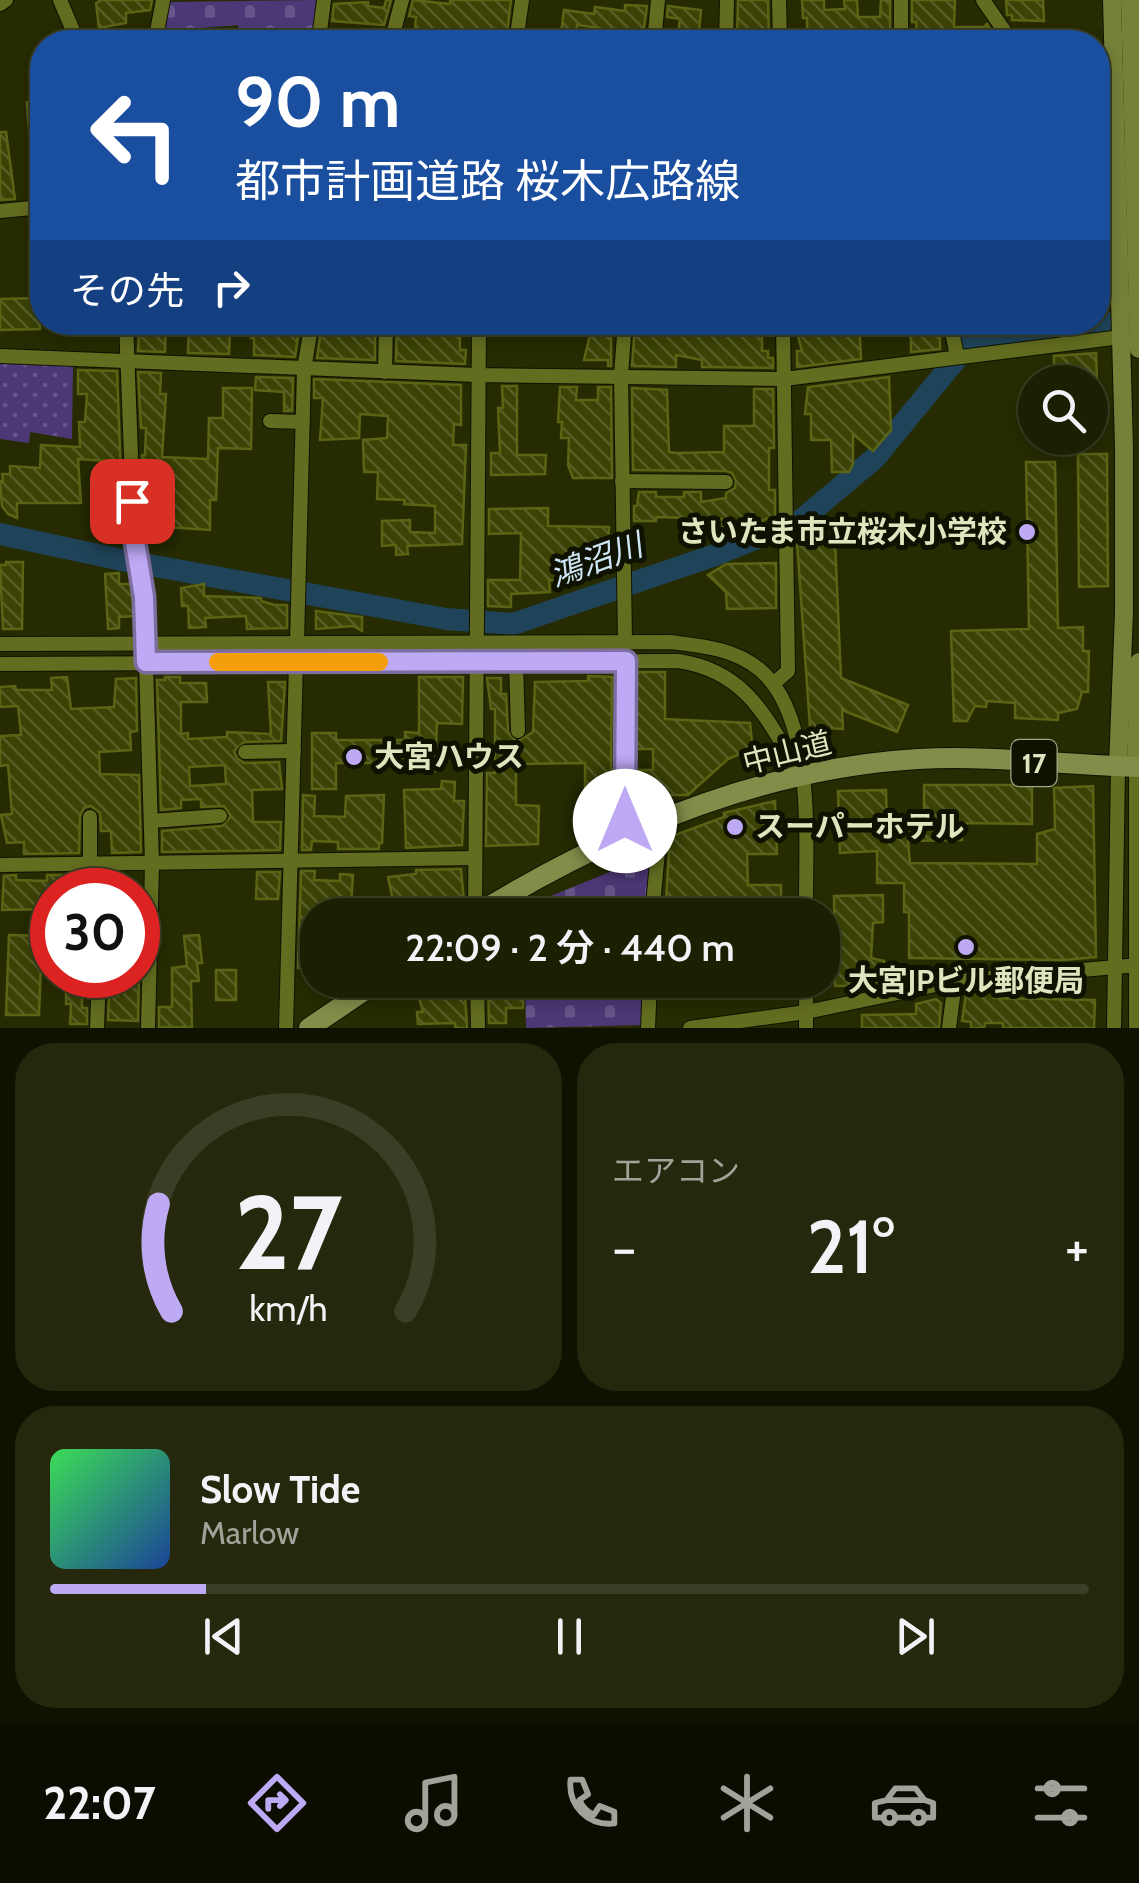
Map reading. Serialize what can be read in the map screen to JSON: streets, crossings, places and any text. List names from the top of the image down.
{
  "streets": {
    "highway": ["中山道", "17"]
  },
  "water": ["鴻沼川"],
  "places": [
    "さいたま市立桜木小学校",
    "大宮ハウス",
    "スーパーホテル",
    "大宮JPビル郵便局"
  ],
  "page": {
    "turn": ["90 m", "都市計画道路 桜木広路線"],
    "then": "その先",
    "limit": "30",
    "trip": "22:09 · 2 分 · 440 m",
    "tile": "エアコン",
    "heat": ["−", "21°", "+"],
    "song": ["Slow Tide", "Marlow"],
    "tabs": "22:07",
    "gauge": ["27", "km/h"]
  }
}
